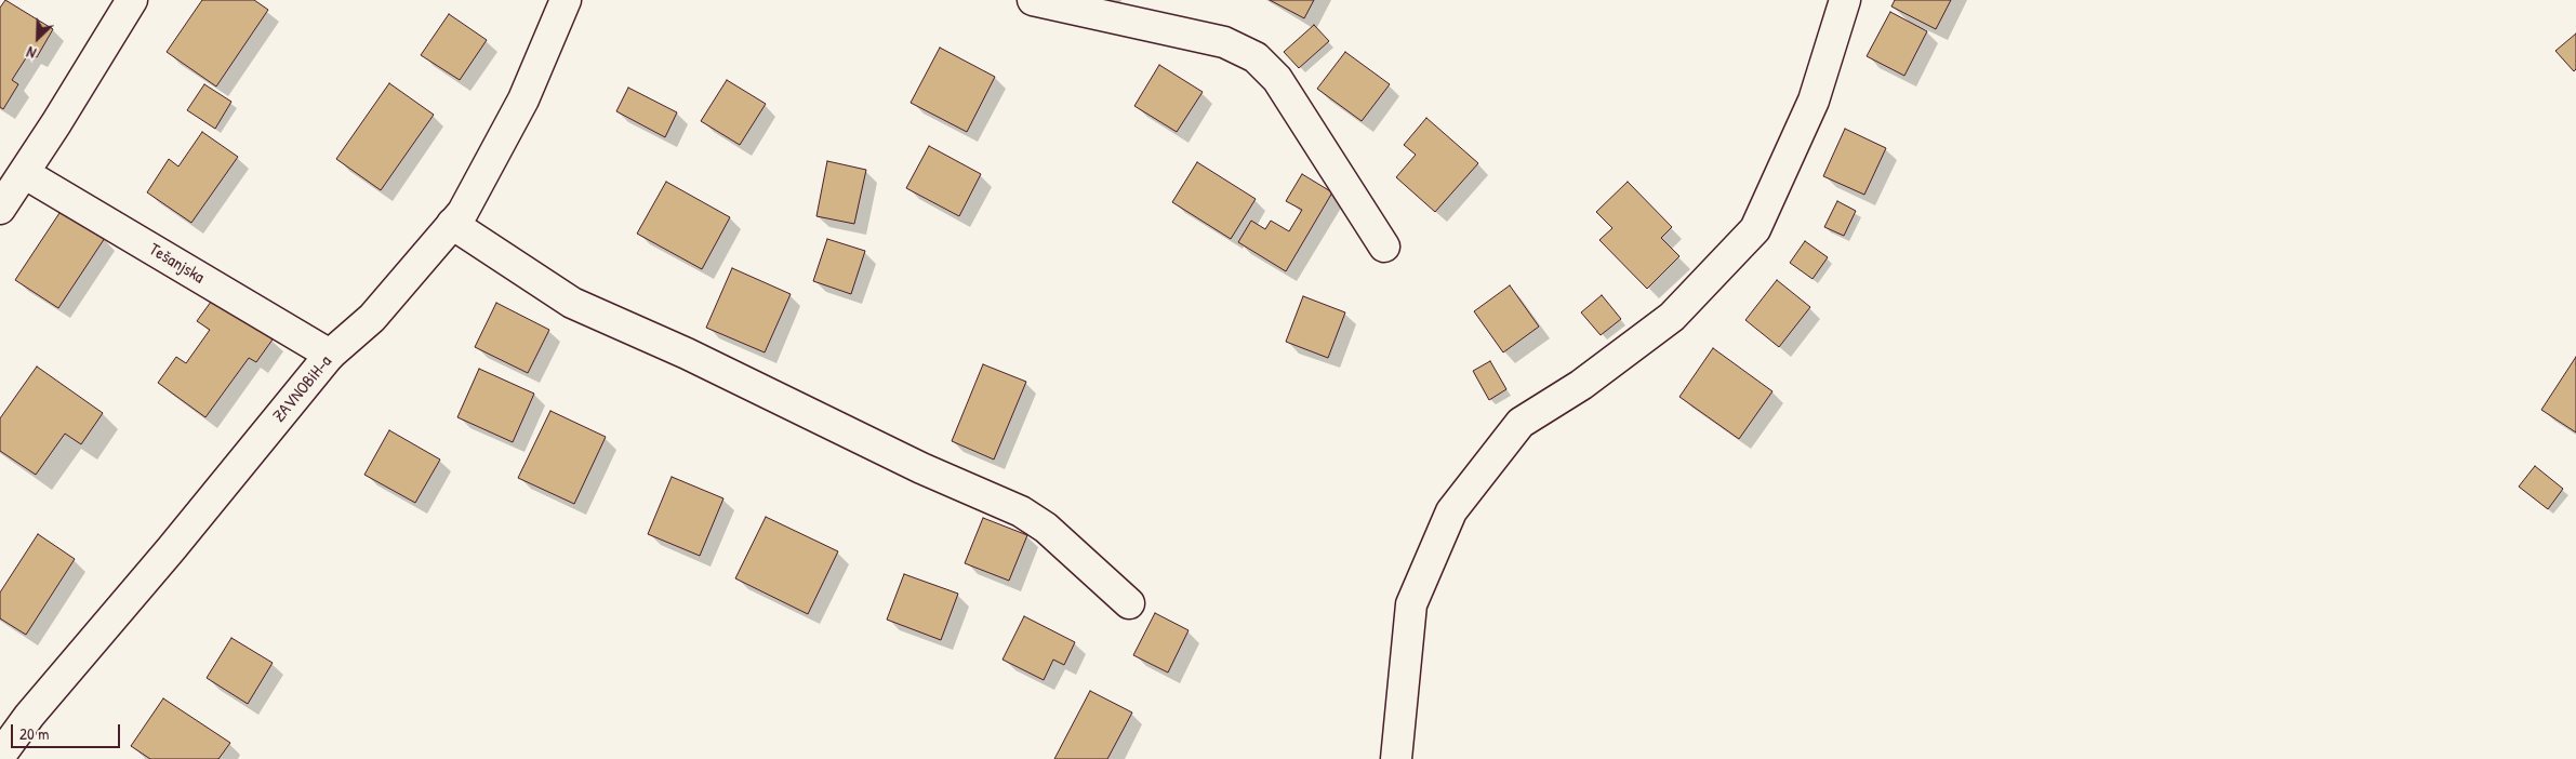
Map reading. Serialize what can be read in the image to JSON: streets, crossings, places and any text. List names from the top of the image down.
{
  "streets": {
    "street": ["Tešanjska", "ZAVNOBiH-a"]
  },
  "crossings": [
    ["Tešanjska", "ZAVNOBiH-a"]
  ],
  "scale_bar": "20 m",
  "north": "bottom left"
}
